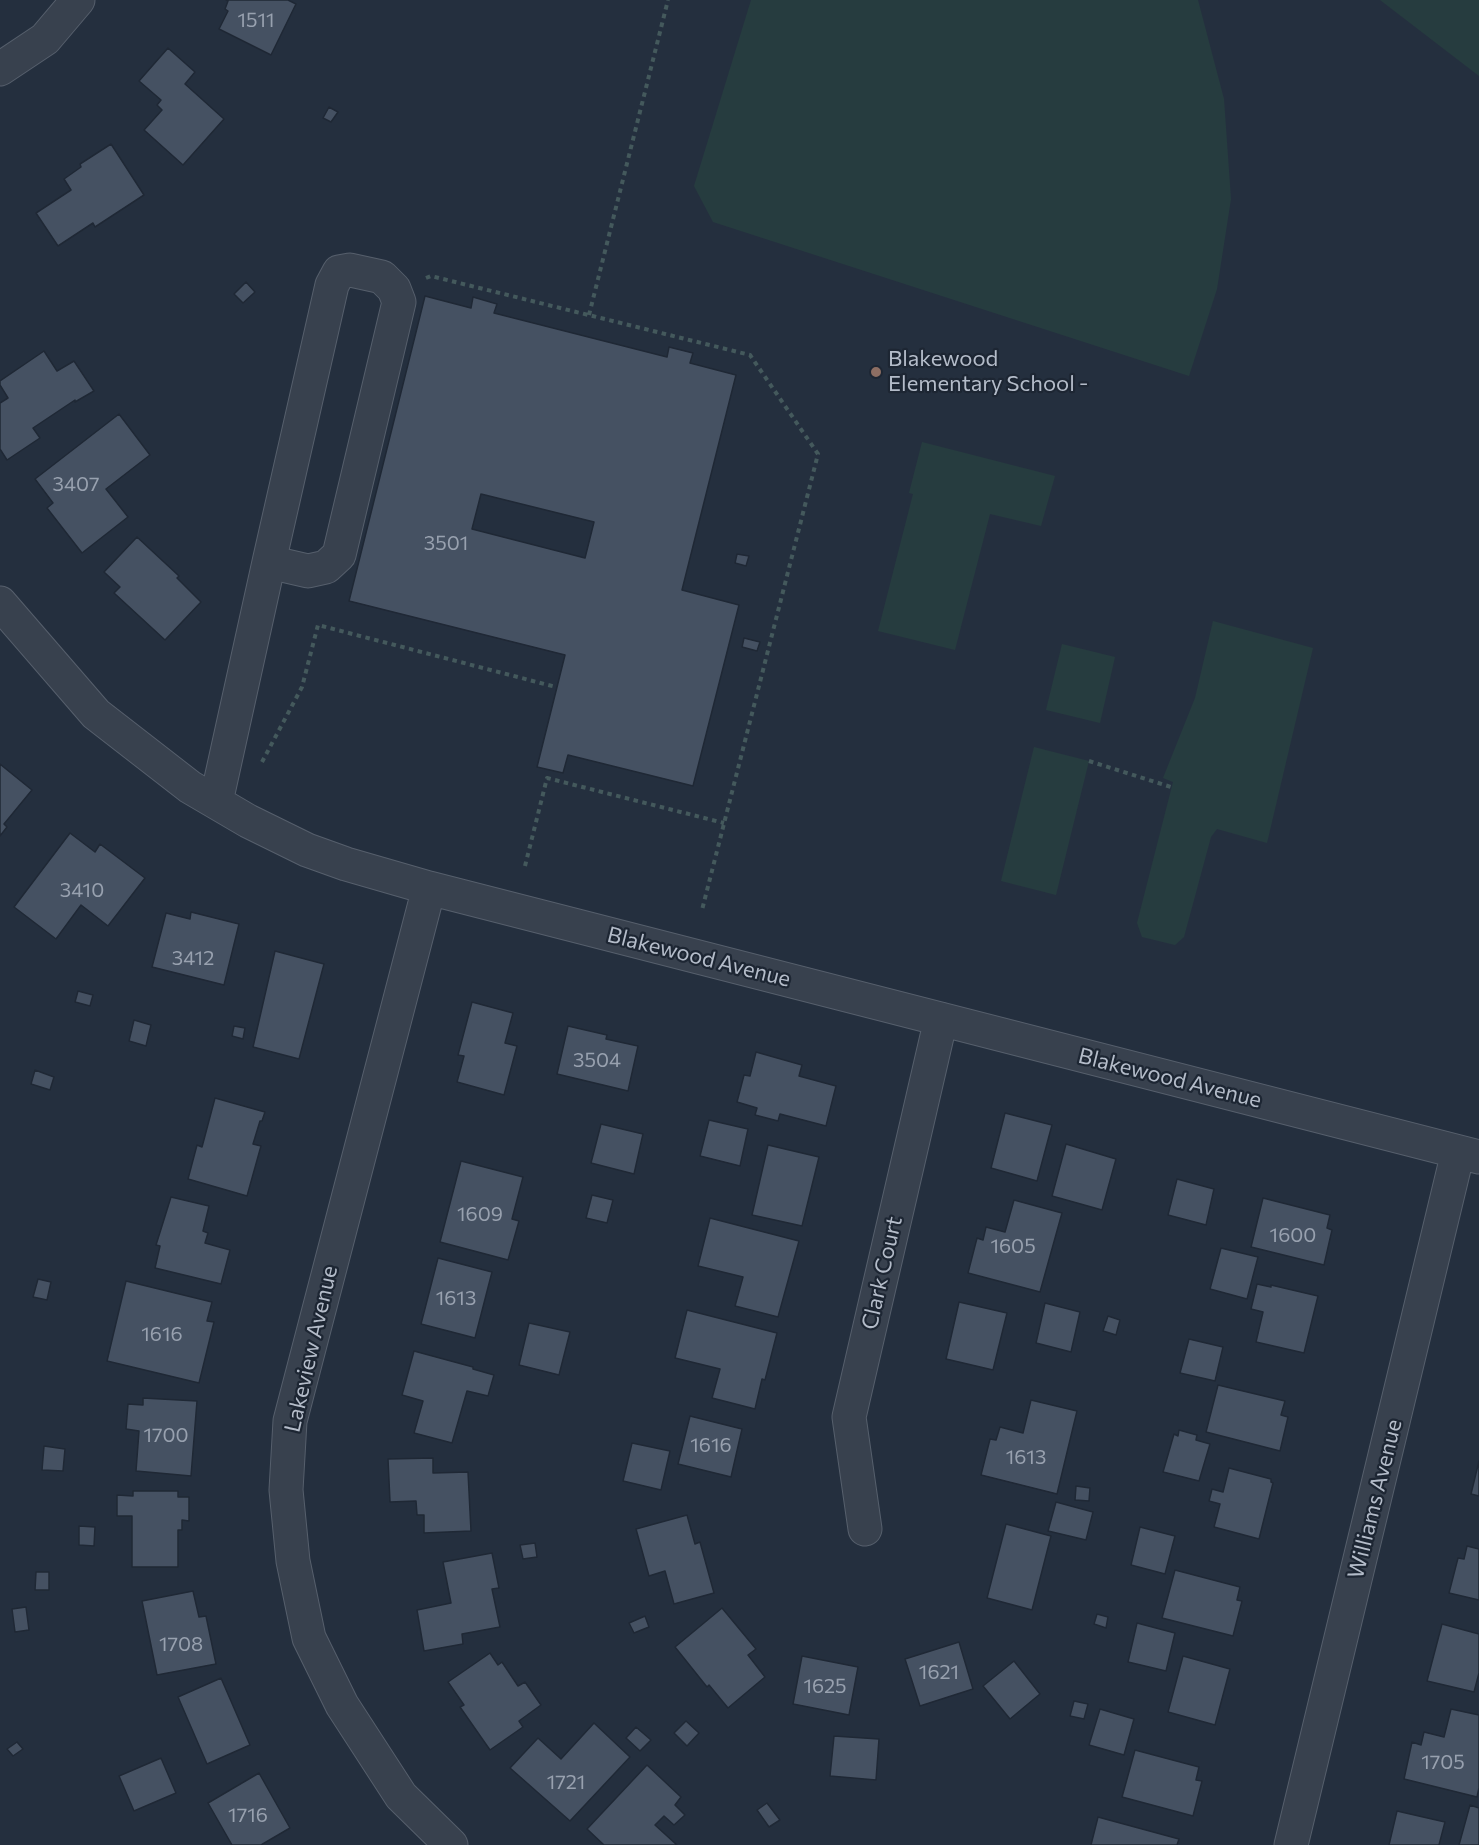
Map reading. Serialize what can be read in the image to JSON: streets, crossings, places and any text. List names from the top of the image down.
{
  "streets": {
    "street": [
      "Blakewood Avenue",
      "Clark Court",
      "Lakeview Avenue",
      "Williams Avenue"
    ]
  },
  "crossings": [
    ["Blakewood Avenue", "Clark Court"],
    ["Blakewood Avenue", "Lakeview Avenue"],
    ["Blakewood Avenue", "Williams Avenue"]
  ],
  "places": ["Blakewood Elementary School -"],
  "house_numbers": [
    "1511",
    "3407",
    "3501",
    "3410",
    "3412",
    "3504",
    "1609",
    "1600",
    "1605",
    "1613",
    "1616",
    "1700",
    "1616",
    "1613",
    "1708",
    "1621",
    "1625",
    "1705",
    "1721",
    "1716"
  ]
}
